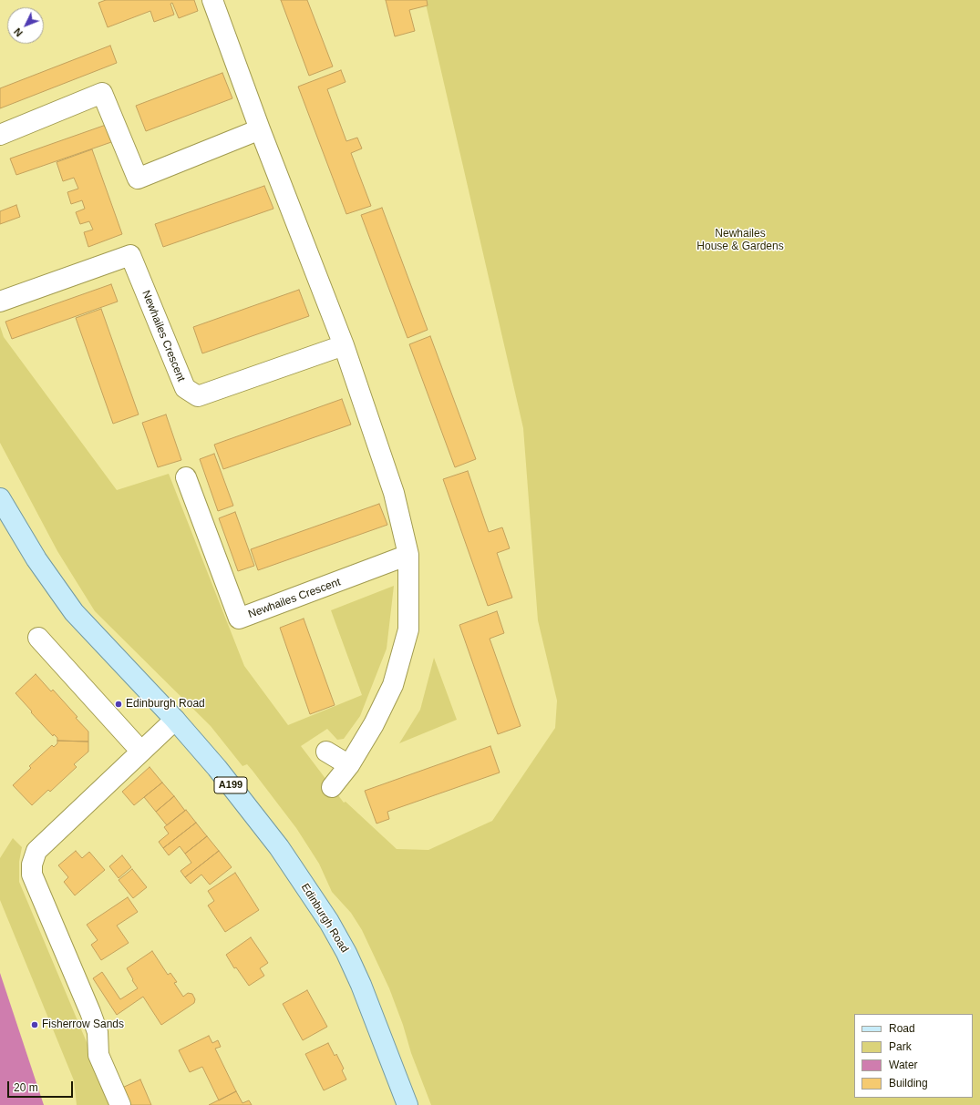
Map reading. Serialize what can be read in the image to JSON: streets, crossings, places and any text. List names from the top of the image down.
{
  "streets": {
    "main road": ["A199", "Edinburgh Road"],
    "street": ["Newhailes Crescent"]
  },
  "parks": ["Newhailes House & Gardens"],
  "places": ["Edinburgh Road", "Fisherrow Sands"],
  "legend": [
    "Road",
    "Park",
    "Water",
    "Building"
  ],
  "scale_bar": "20 m",
  "north": "bottom left"
}
